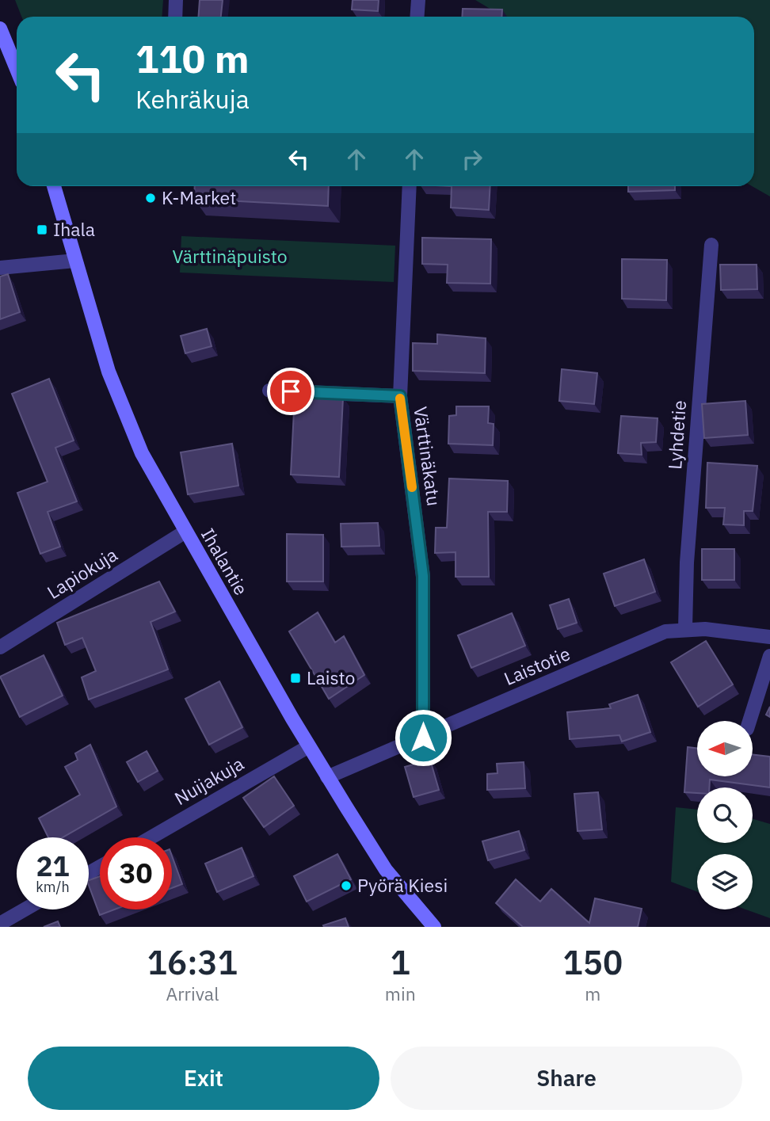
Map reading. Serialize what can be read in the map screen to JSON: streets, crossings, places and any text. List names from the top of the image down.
{
  "streets": {
    "street": [
      "Lyhdetie",
      "Värttinäkatu",
      "Ihalantie",
      "Lapiokuja",
      "Laistotie",
      "Nuijakuja"
    ]
  },
  "crossings": [
    ["Lyhdetie", "Laistotie"],
    ["Värttinäkatu", "Laistotie"],
    ["Ihalantie", "Lapiokuja"],
    ["Ihalantie", "Laistotie"],
    ["Ihalantie", "Nuijakuja"]
  ],
  "parks": ["Värttinäpuisto"],
  "places": {
    "other": ["K-Market", "Pyörä Kiesi"],
    "transit": ["Ihala", "Laisto"]
  },
  "north": "left",
  "page": {
    "turn": ["110 m", "Kehräkuja"],
    "speed": "21 km/h",
    "limit": "30",
    "eta": [
      "16:31",
      "Arrival",
      "1",
      "min",
      "150",
      "m"
    ],
    "buttons": ["Exit", "Share"]
  }
}
